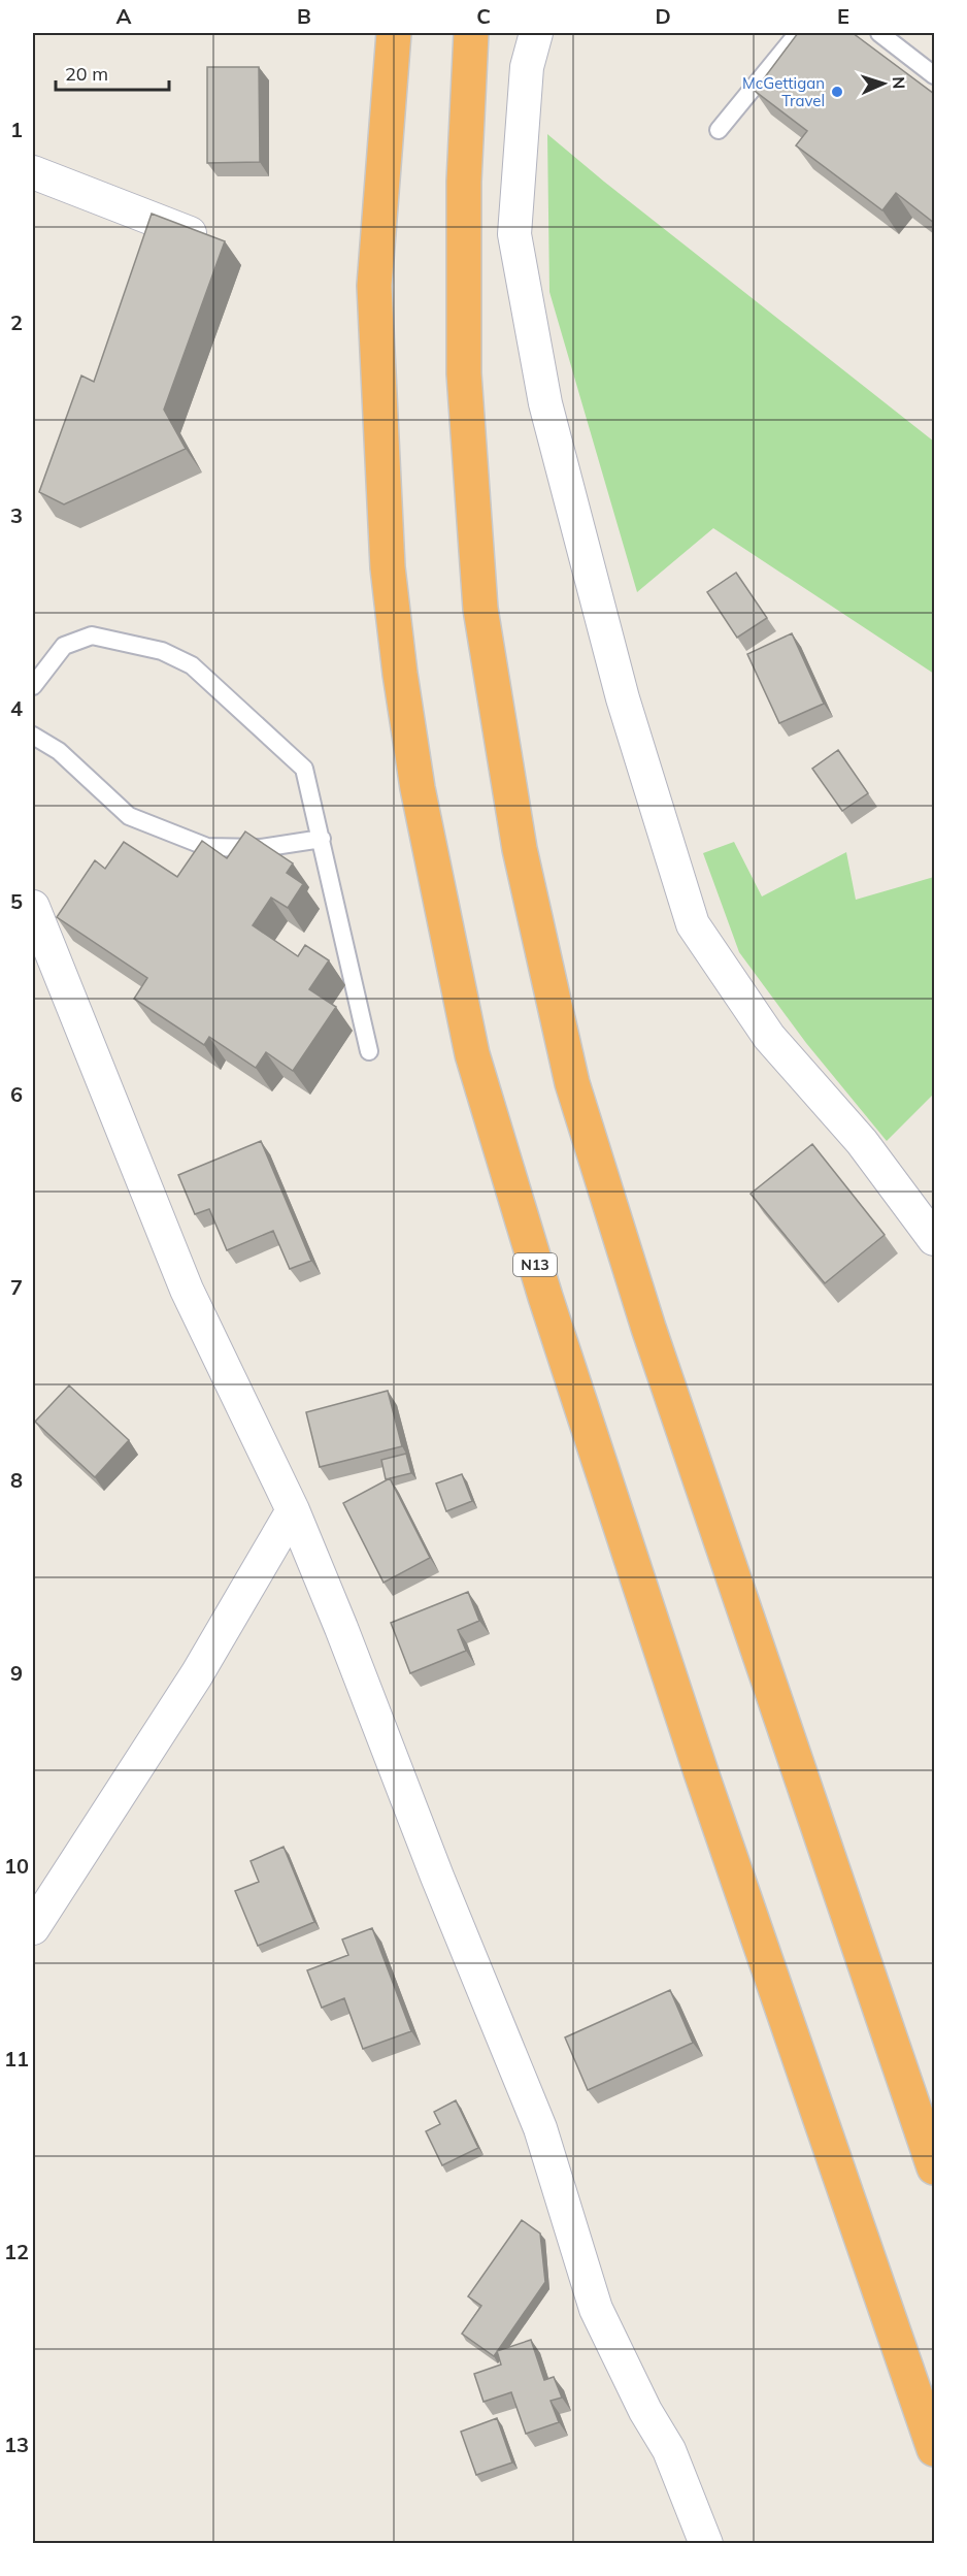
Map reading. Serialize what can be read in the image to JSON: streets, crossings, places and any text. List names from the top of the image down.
{
  "streets": {
    "highway": ["N13"]
  },
  "places": ["McGettigan Travel"],
  "scale_bar": "20 m",
  "north": "right",
  "grid": {
    "columns": [
      "A",
      "B",
      "C",
      "D",
      "E"
    ],
    "rows": [
      "1",
      "2",
      "3",
      "4",
      "5",
      "6",
      "7",
      "8",
      "9",
      "10",
      "11",
      "12",
      "13"
    ]
  }
}
